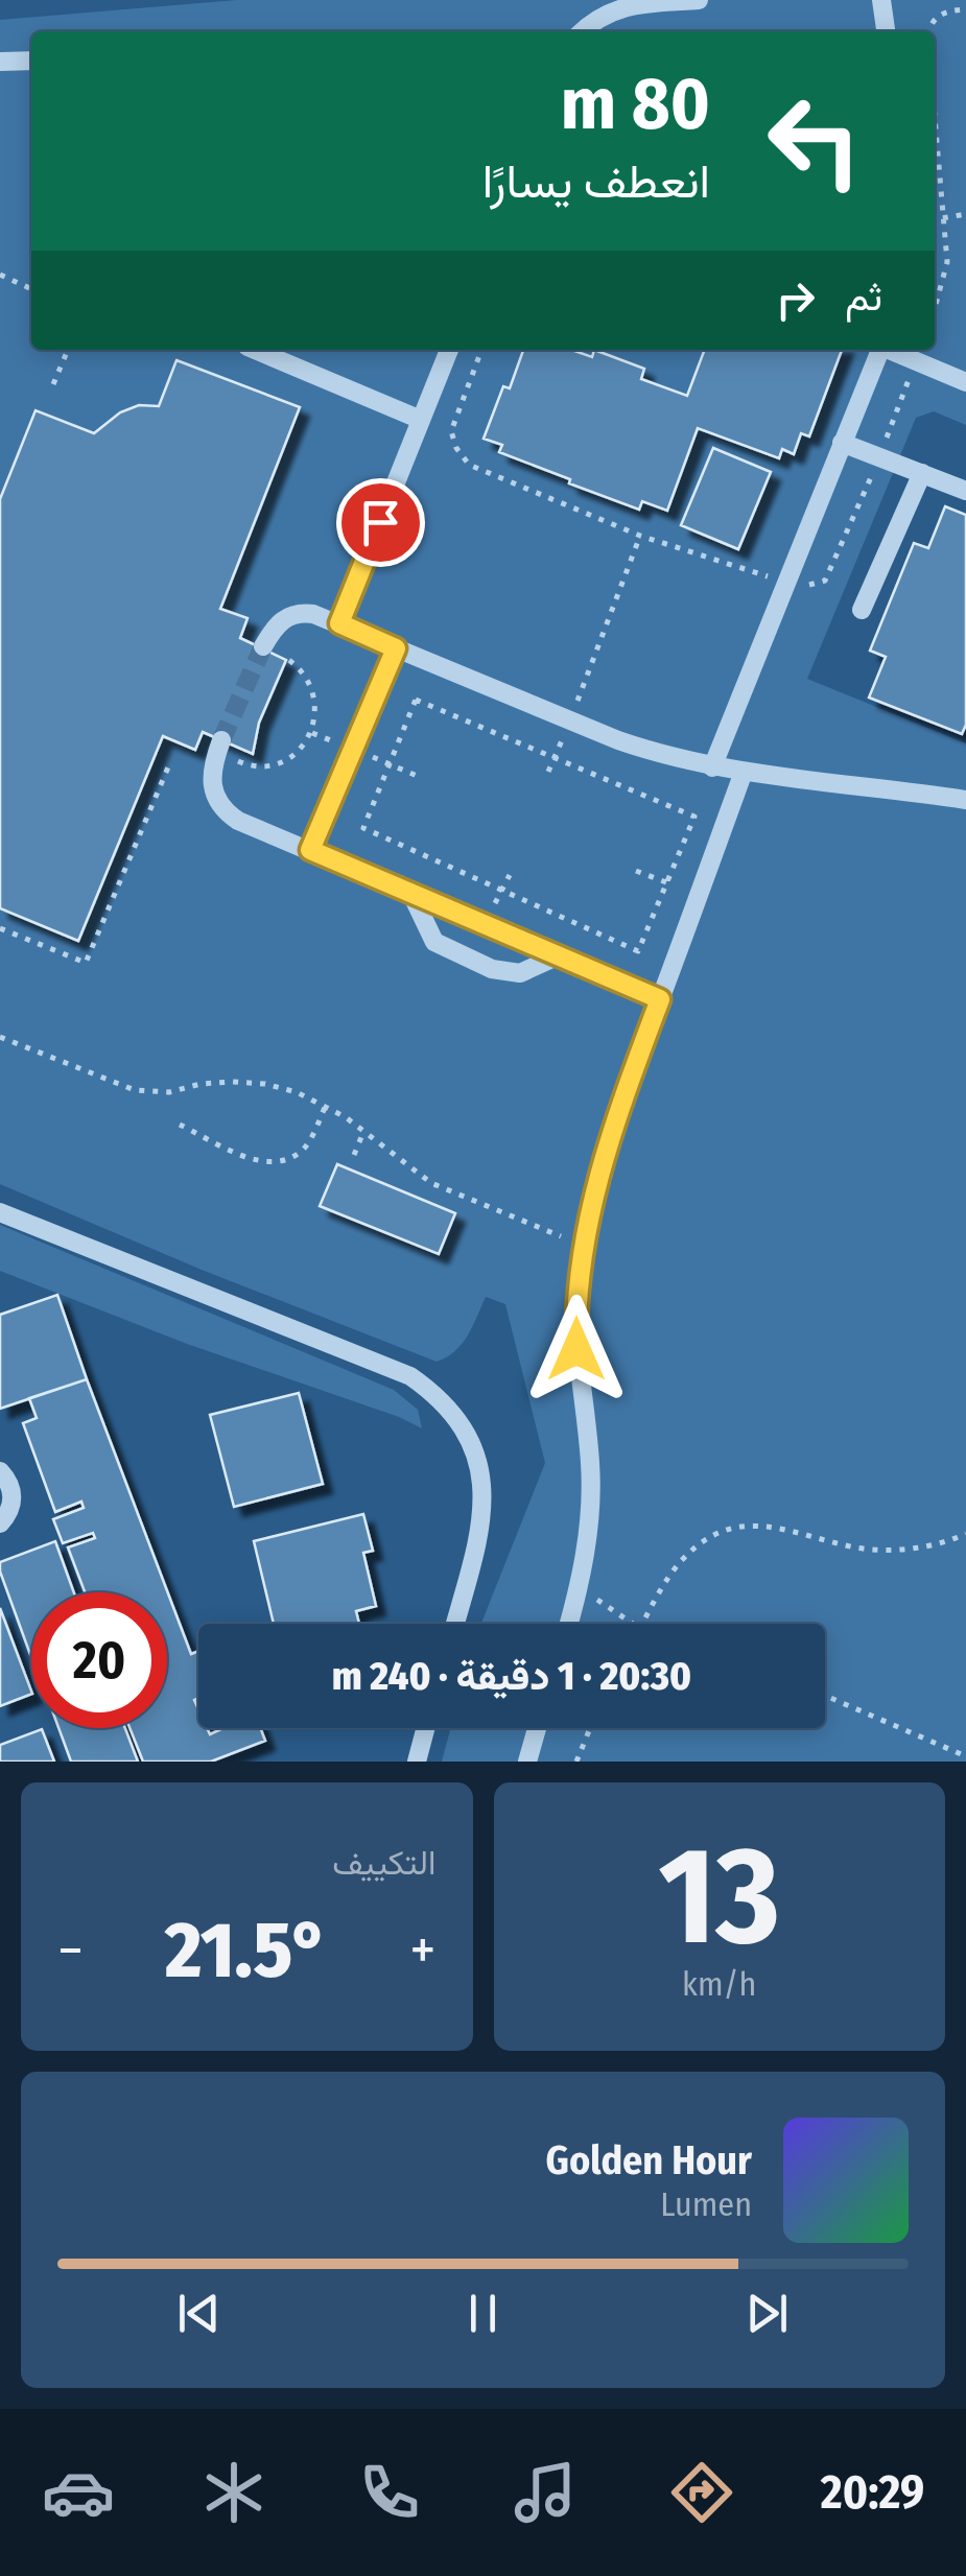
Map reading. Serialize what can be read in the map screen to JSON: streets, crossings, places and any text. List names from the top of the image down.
{
  "page": {
    "turn": ["80 m", "انعطف يسارًا"],
    "then": "ثم",
    "limit": "20",
    "trip": "20:30 · 1 دقيقة · 240 m",
    "tile": [
      ["13", "km/h"],
      "التكييف"
    ],
    "heat": ["−", "21.5°", "+"],
    "song": ["Golden Hour", "Lumen"],
    "tabs": "20:29"
  }
}
